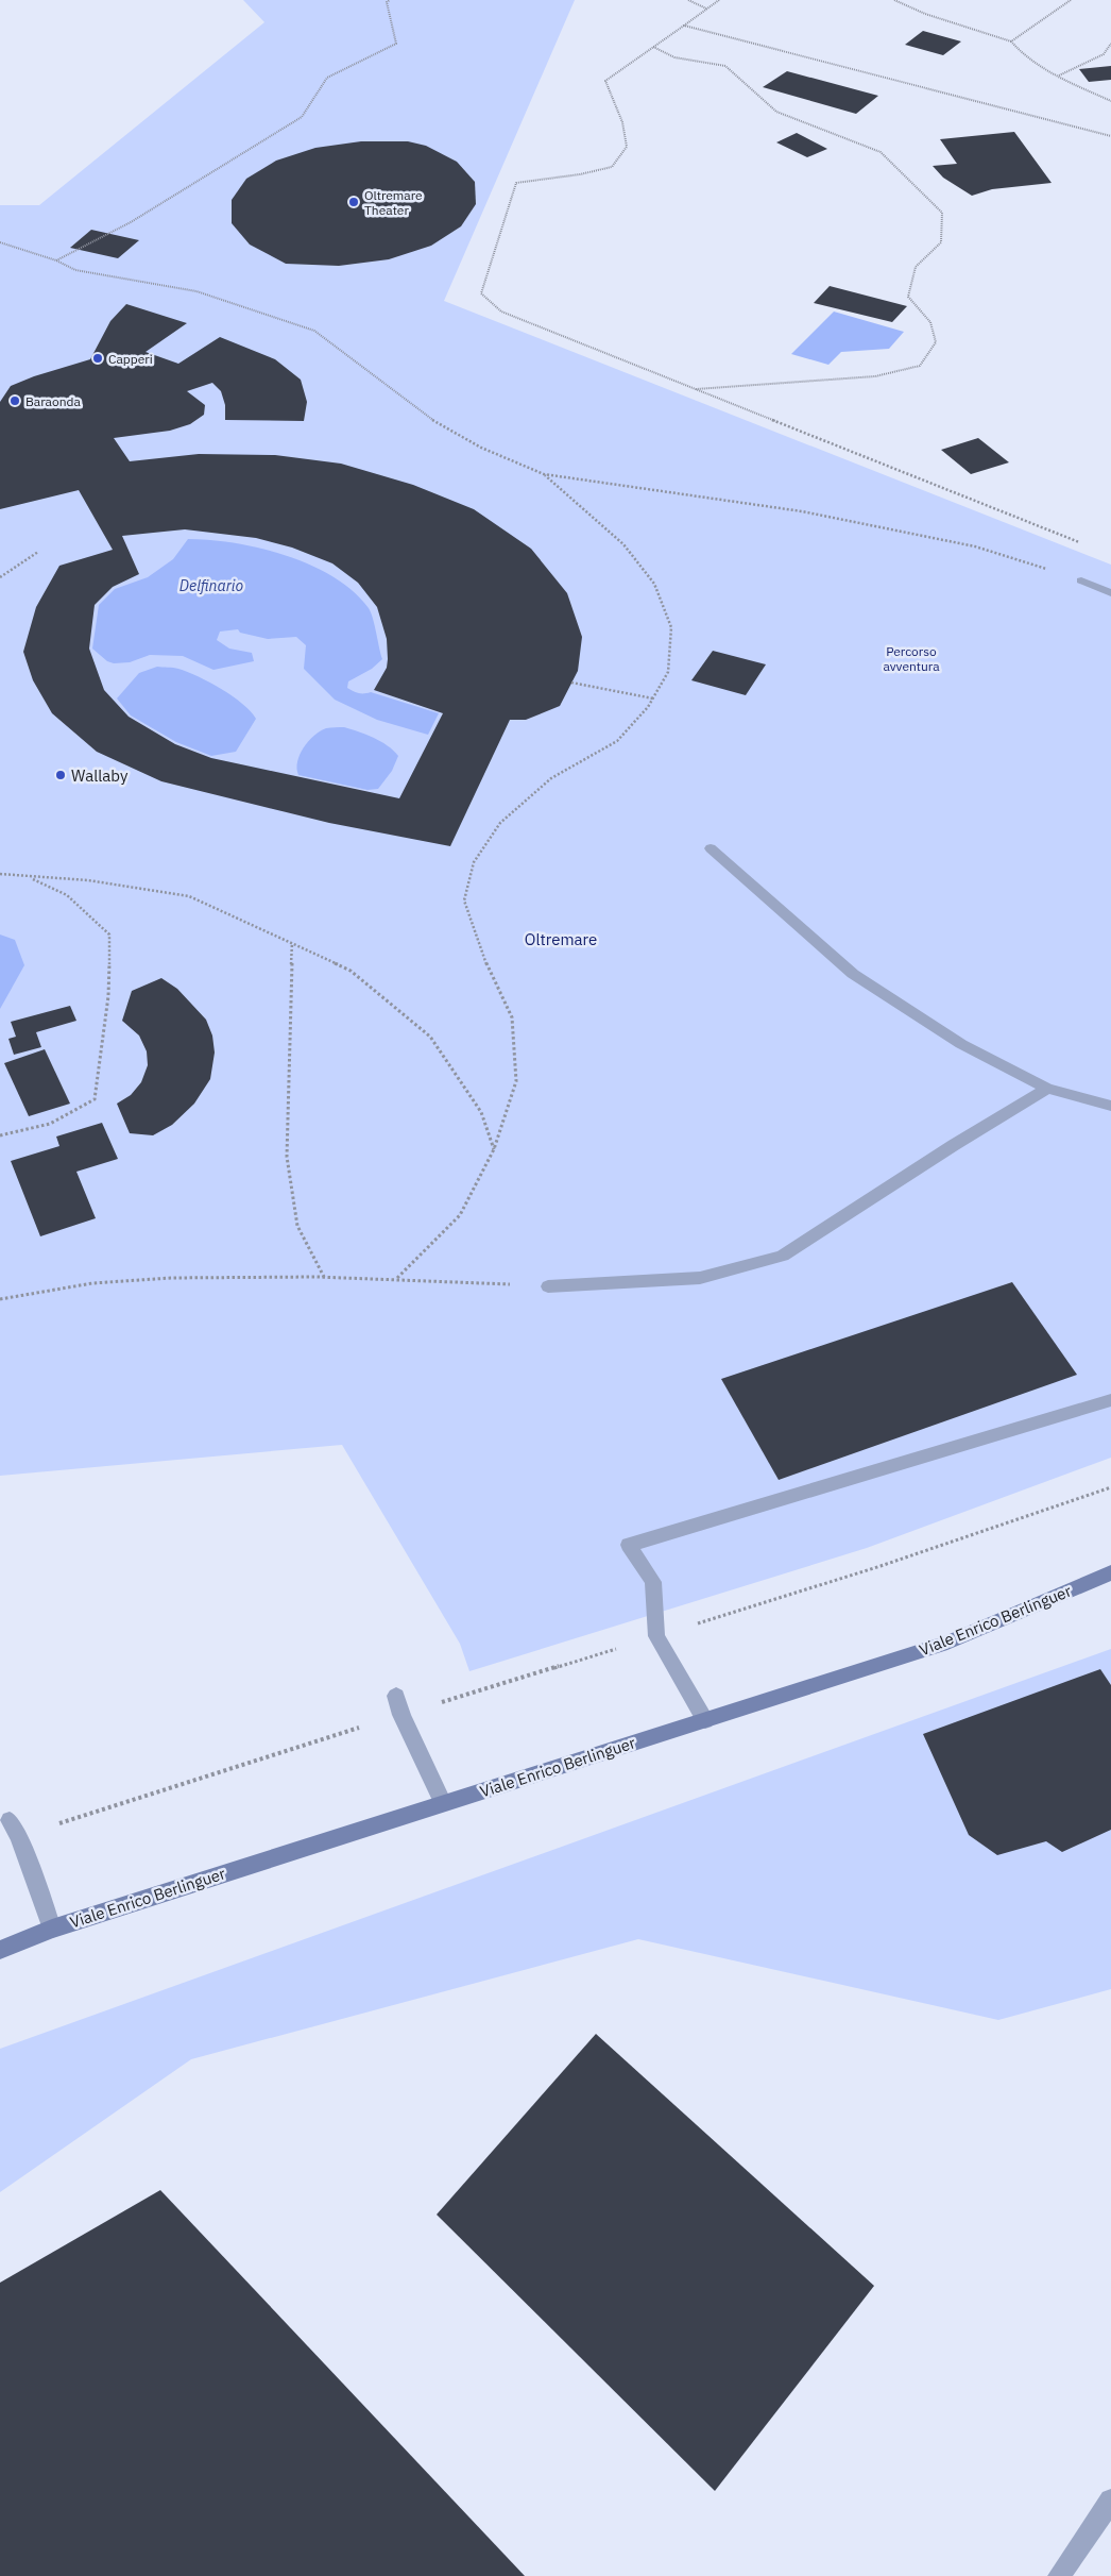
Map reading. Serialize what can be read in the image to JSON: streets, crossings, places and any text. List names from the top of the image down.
{
  "streets": {
    "main road": ["Viale Enrico Berlinguer"]
  },
  "water": ["Delfinario"],
  "parks": ["Percorso avventura", "Oltremare"],
  "places": [
    "Oltremare Theater",
    "Capperi",
    "Baraonda",
    "Wallaby"
  ]
}
